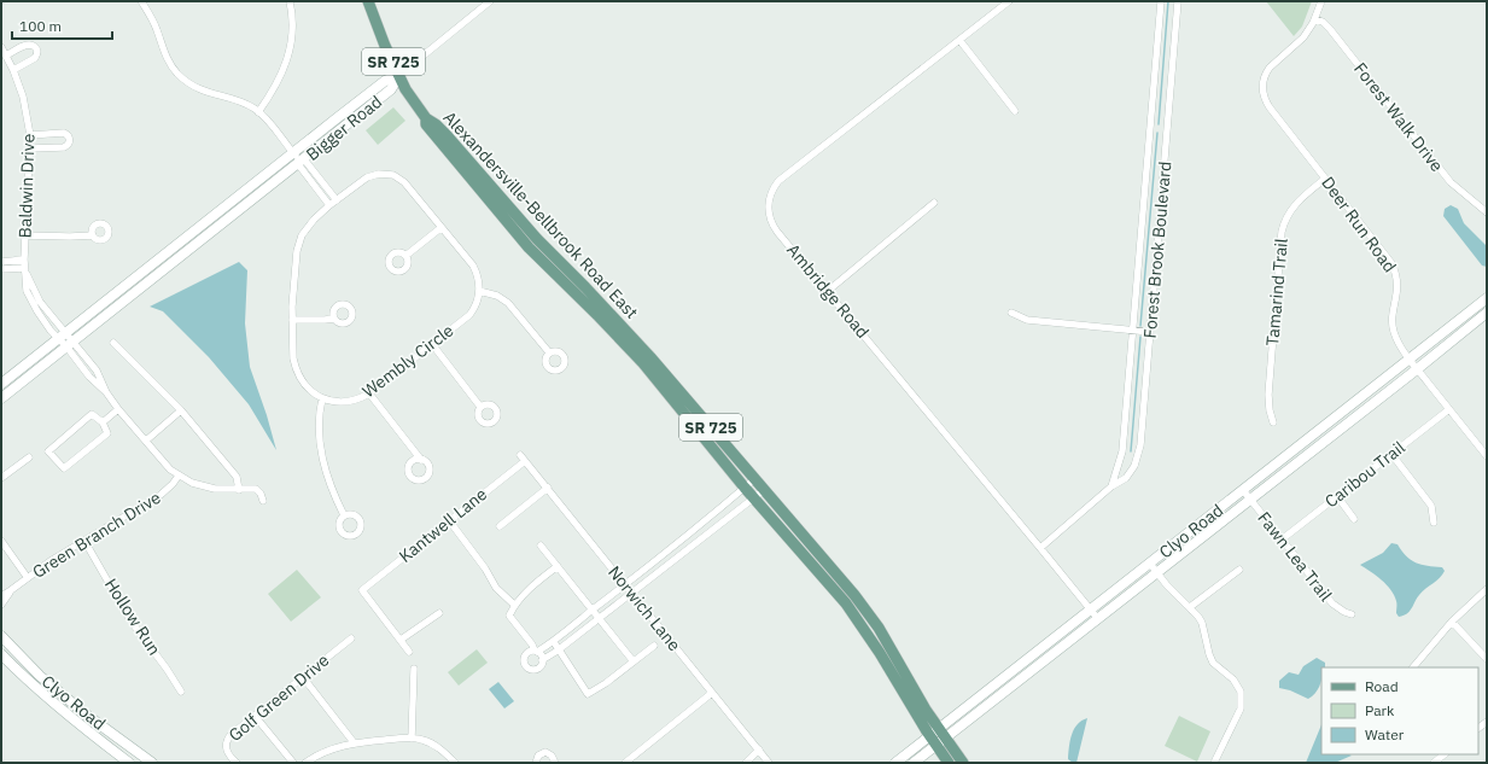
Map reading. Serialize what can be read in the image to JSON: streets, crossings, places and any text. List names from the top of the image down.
{
  "streets": {
    "main road": ["SR 725", "Alexandersville-Bellbrook Road East"],
    "street": [
      "Forest Walk Drive",
      "Bigger Road",
      "Baldwin Drive",
      "Deer Run Road",
      "Forest Brook Boulevard",
      "Ambridge Road",
      "Tamarind Trail",
      "Wembly Circle",
      "Caribou Trail",
      "Kantwell Lane",
      "Clyo Road",
      "Green Branch Drive",
      "Fawn Lea Trail",
      "Norwich Lane",
      "Hollow Run",
      "Golf Green Drive"
    ]
  },
  "crossings": [
    ["SR 725", "Bigger Road"],
    ["SR 725", "Alexandersville-Bellbrook Road East"],
    ["Forest Walk Drive", "Deer Run Road"],
    ["Bigger Road", "Baldwin Drive"],
    ["Bigger Road", "Alexandersville-Bellbrook Road East"],
    ["Baldwin Drive", "Green Branch Drive"],
    ["Alexandersville-Bellbrook Road East", "Clyo Road"],
    ["Deer Run Road", "Tamarind Trail"],
    ["Deer Run Road", "Caribou Trail"],
    ["Deer Run Road", "Clyo Road"],
    ["Forest Brook Boulevard", "Ambridge Road"],
    ["Ambridge Road", "Clyo Road"],
    ["Caribou Trail", "Fawn Lea Trail"],
    ["Kantwell Lane", "Norwich Lane"],
    ["Clyo Road", "Fawn Lea Trail"],
    ["Green Branch Drive", "Hollow Run"]
  ],
  "legend": ["Road", "Park", "Water"],
  "scale_bar": "100 m"
}
